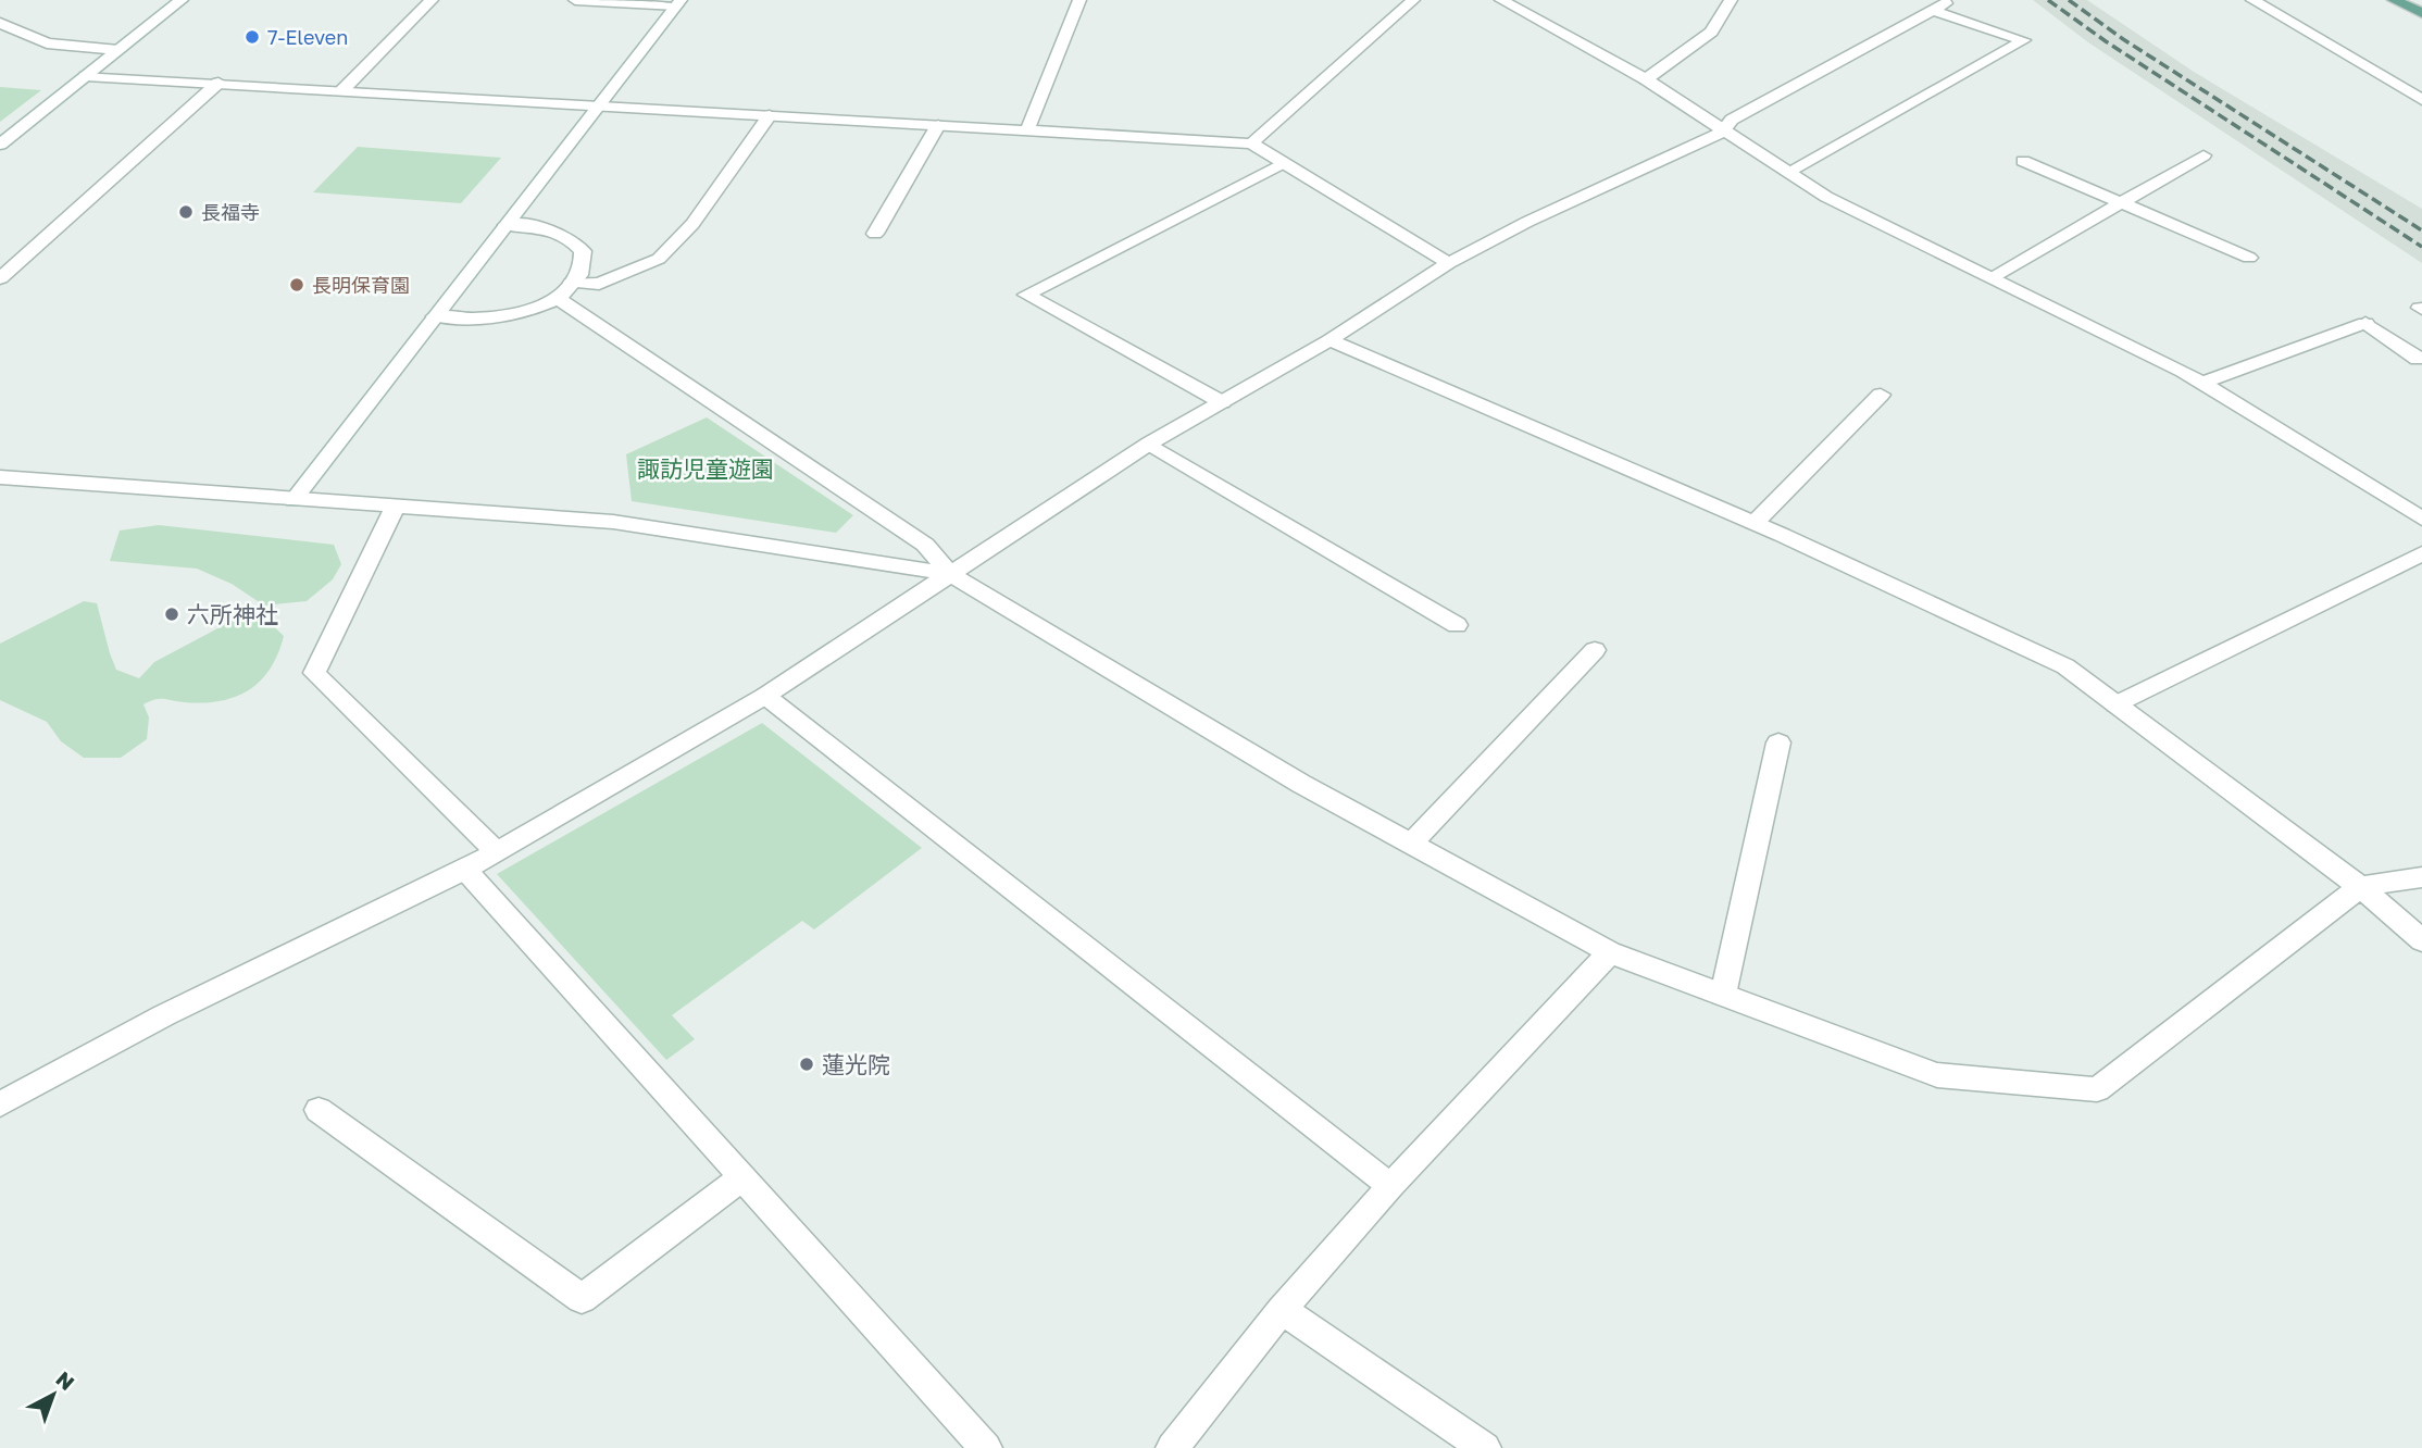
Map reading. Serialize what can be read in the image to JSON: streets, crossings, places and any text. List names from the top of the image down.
{
  "parks": ["諏訪児童遊園"],
  "places": [
    "7-Eleven",
    "長福寺",
    "長明保育園",
    "六所神社",
    "蓮光院"
  ],
  "north": "top right"
}
